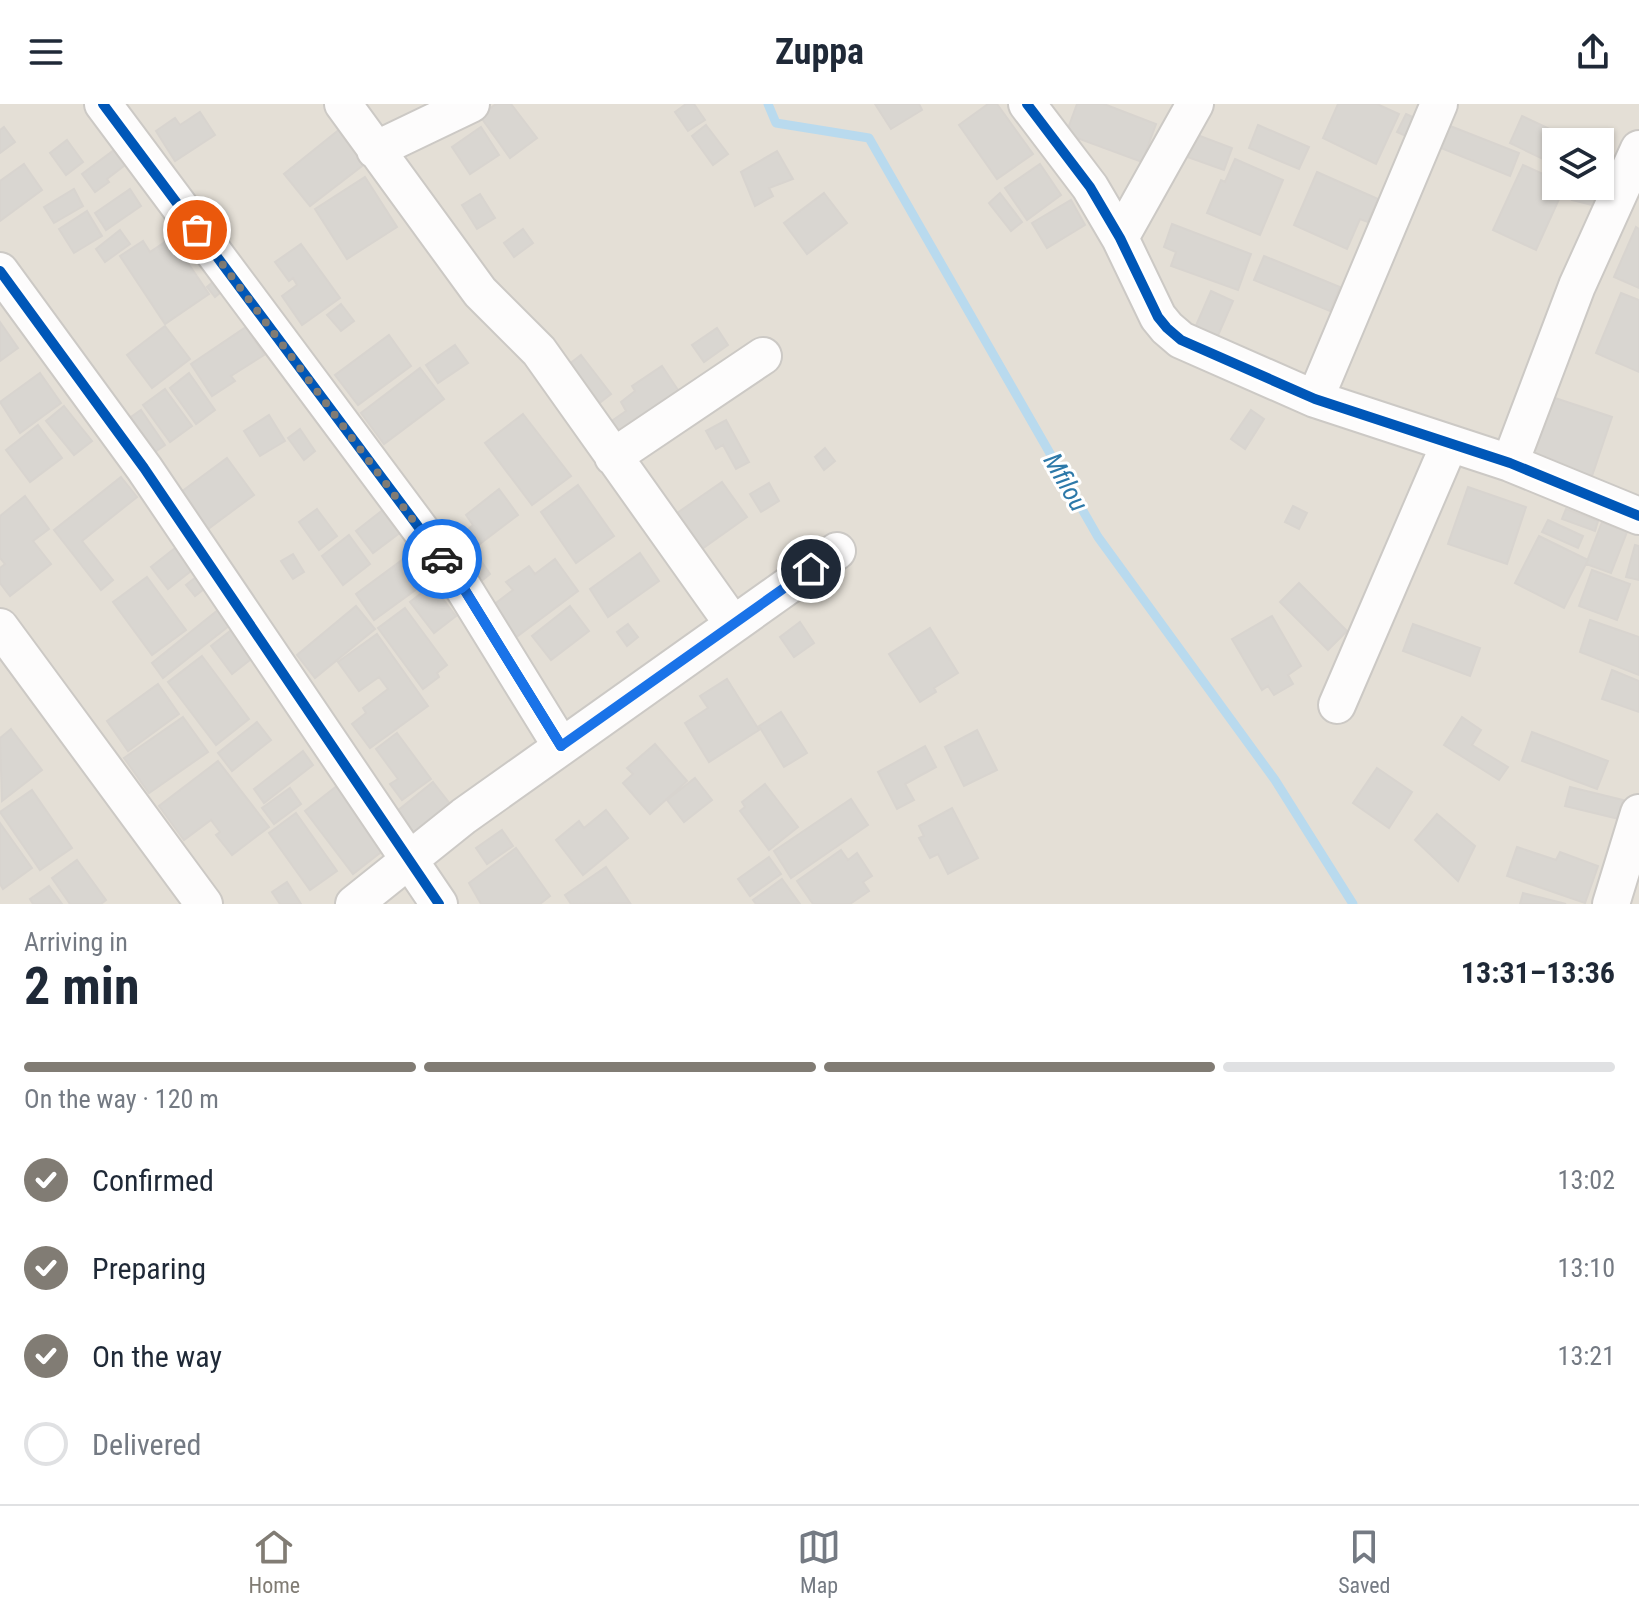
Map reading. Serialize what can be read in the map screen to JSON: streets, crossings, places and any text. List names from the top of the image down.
{
  "water": ["Mfilou"],
  "page": {
    "header": "Zuppa",
    "heading": ["2 min", "Arriving in", "13:31–13:36"],
    "bar": "On the way · 120 m",
    "list": [
      ["Confirmed", "13:02"],
      ["Preparing", "13:10"],
      ["On the way", "13:21"],
      "Delivered"
    ],
    "tabs": ["Home", "Map", "Saved"]
  }
}
